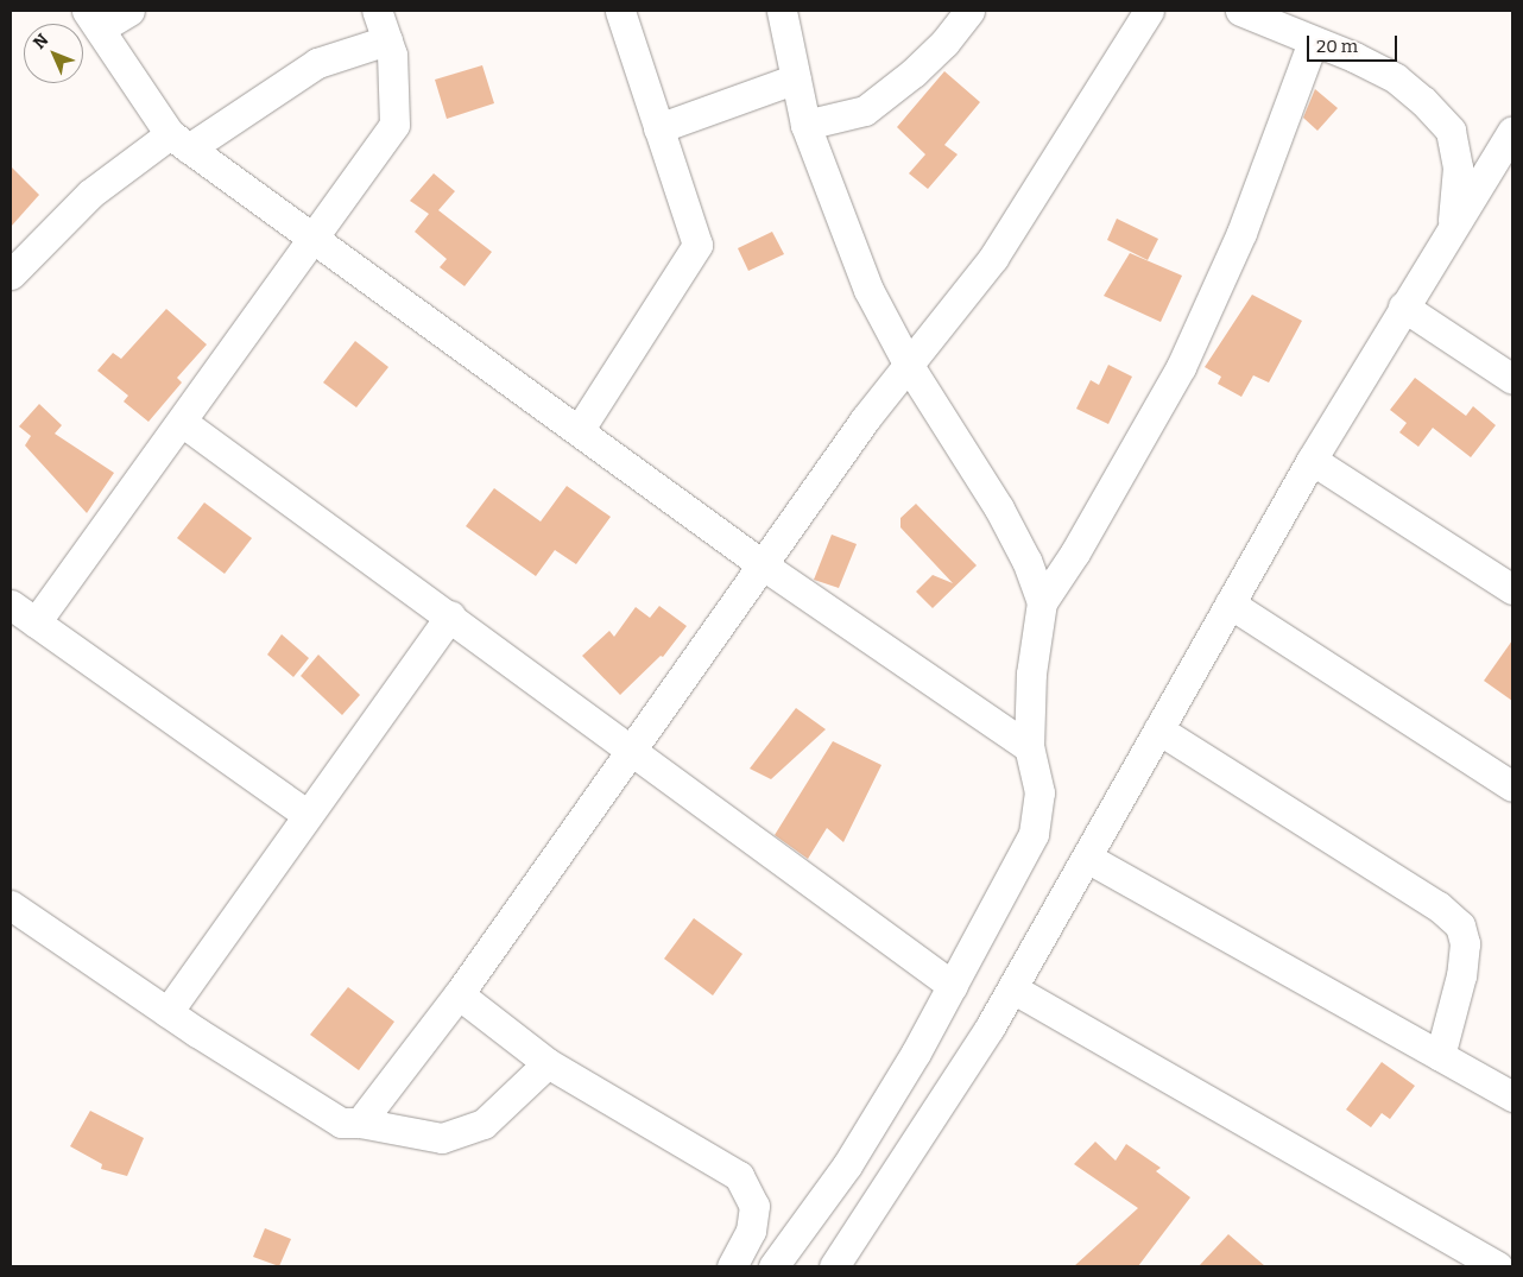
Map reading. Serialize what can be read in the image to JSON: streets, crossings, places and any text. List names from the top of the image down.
{
  "scale_bar": "20 m",
  "north": "top left"
}
